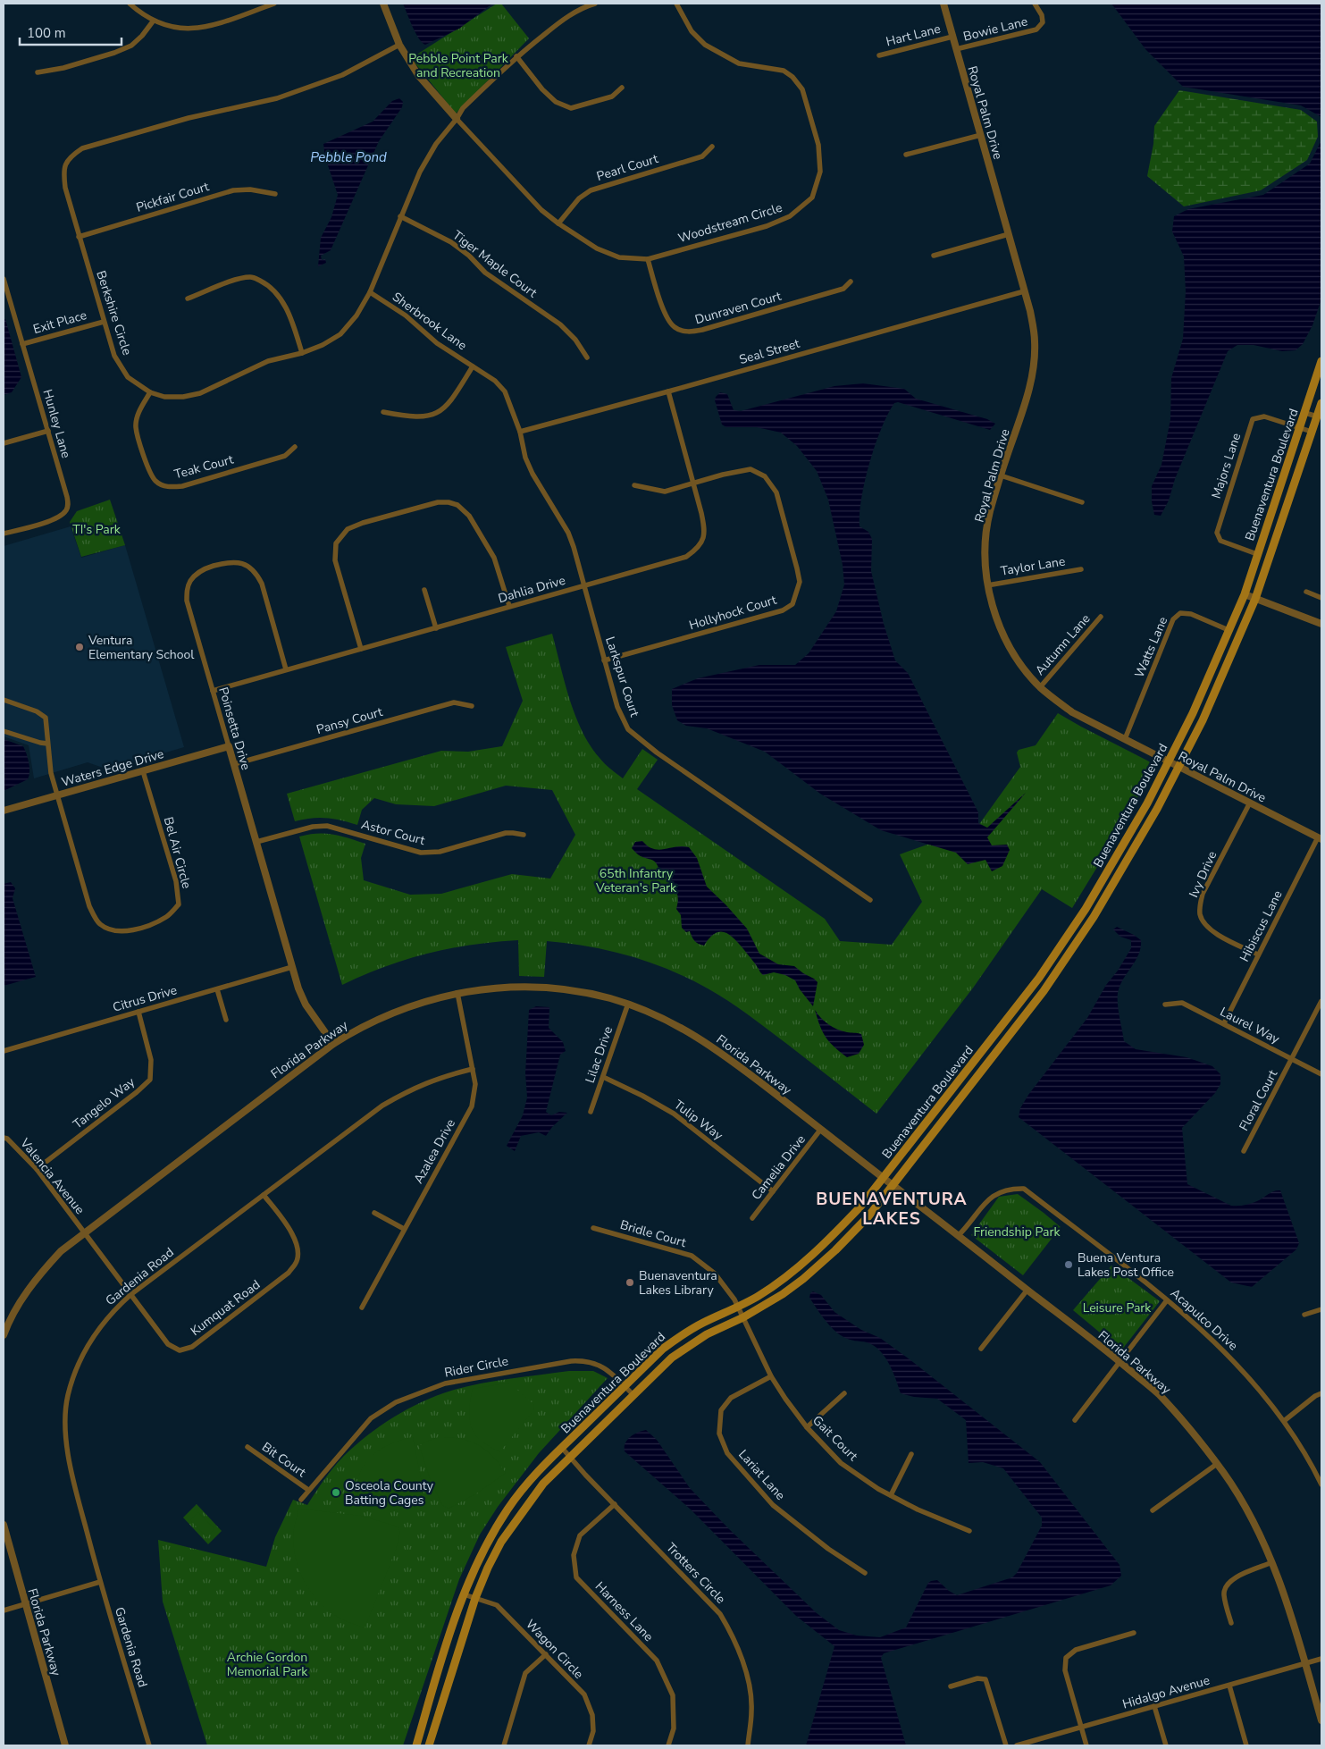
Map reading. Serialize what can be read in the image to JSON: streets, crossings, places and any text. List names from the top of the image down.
{
  "streets": {
    "main road": ["Buenaventura Boulevard"],
    "street": [
      "Bowie Lane",
      "Hart Lane",
      "Royal Palm Drive",
      "Pearl Court",
      "Pickfair Court",
      "Woodstream Circle",
      "Tiger Maple Court",
      "Dunraven Court",
      "Berkshire Circle",
      "Sherbrook Lane",
      "Exit Place",
      "Seal Street",
      "Hunley Lane",
      "Majors Lane",
      "Teak Court",
      "Taylor Lane",
      "Dahlia Drive",
      "Hollyhock Court",
      "Autumn Lane",
      "Watts Lane",
      "Larkspur Court",
      "Pansy Court",
      "Poinsetta Drive",
      "Waters Edge Drive",
      "Astor Court",
      "Bel Air Circle",
      "Ivy Drive",
      "Hibiscus Lane",
      "Citrus Drive",
      "Laurel Way",
      "Florida Parkway",
      "Lilac Drive",
      "Floral Court",
      "Tangelo Way",
      "Tulip Way",
      "Azalea Drive",
      "Camelia Drive",
      "Valencia Avenue",
      "Bridle Court",
      "Gardenia Road",
      "Kumquat Road",
      "Acapulco Drive",
      "Rider Circle",
      "Gait Court",
      "Bit Court",
      "Lariat Lane",
      "Trotters Circle",
      "Harness Lane",
      "Wagon Circle",
      "Hidalgo Avenue"
    ]
  },
  "crossings": [
    ["Bowie Lane", "Royal Palm Drive"],
    ["Hart Lane", "Royal Palm Drive"],
    ["Royal Palm Drive", "Seal Street"],
    ["Royal Palm Drive", "Buenaventura Boulevard"],
    ["Royal Palm Drive", "Taylor Lane"],
    ["Royal Palm Drive", "Autumn Lane"],
    ["Royal Palm Drive", "Watts Lane"],
    ["Royal Palm Drive", "Ivy Drive"],
    ["Royal Palm Drive", "Hibiscus Lane"],
    ["Pearl Court", "Woodstream Circle"],
    ["Pickfair Court", "Berkshire Circle"],
    ["Woodstream Circle", "Dunraven Court"],
    ["Woodstream Circle", "Berkshire Circle"],
    ["Tiger Maple Court", "Berkshire Circle"],
    ["Berkshire Circle", "Sherbrook Lane"],
    ["Berkshire Circle", "Exit Place"],
    ["Berkshire Circle", "Teak Court"],
    ["Sherbrook Lane", "Seal Street"],
    ["Sherbrook Lane", "Larkspur Court"],
    ["Exit Place", "Hunley Lane"],
    ["Seal Street", "Dahlia Drive"],
    ["Seal Street", "Larkspur Court"],
    ["Majors Lane", "Buenaventura Boulevard"],
    ["Buenaventura Boulevard", "Watts Lane"],
    ["Buenaventura Boulevard", "Florida Parkway"],
    ["Buenaventura Boulevard", "Bridle Court"],
    ["Buenaventura Boulevard", "Rider Circle"],
    ["Buenaventura Boulevard", "Gait Court"],
    ["Buenaventura Boulevard", "Trotters Circle"],
    ["Buenaventura Boulevard", "Wagon Circle"],
    ["Dahlia Drive", "Hollyhock Court"],
    ["Dahlia Drive", "Larkspur Court"],
    ["Dahlia Drive", "Poinsetta Drive"],
    ["Hollyhock Court", "Larkspur Court"],
    ["Pansy Court", "Poinsetta Drive"],
    ["Poinsetta Drive", "Waters Edge Drive"],
    ["Poinsetta Drive", "Astor Court"],
    ["Poinsetta Drive", "Citrus Drive"],
    ["Poinsetta Drive", "Florida Parkway"],
    ["Waters Edge Drive", "Bel Air Circle"],
    ["Ivy Drive", "Hibiscus Lane"],
    ["Hibiscus Lane", "Laurel Way"],
    ["Citrus Drive", "Tangelo Way"],
    ["Laurel Way", "Floral Court"],
    ["Florida Parkway", "Lilac Drive"],
    ["Florida Parkway", "Azalea Drive"],
    ["Florida Parkway", "Camelia Drive"],
    ["Florida Parkway", "Valencia Avenue"],
    ["Florida Parkway", "Kumquat Road"],
    ["Florida Parkway", "Acapulco Drive"],
    ["Florida Parkway", "Hidalgo Avenue"],
    ["Lilac Drive", "Tulip Way"],
    ["Tangelo Way", "Valencia Avenue"],
    ["Tulip Way", "Camelia Drive"],
    ["Azalea Drive", "Gardenia Road"],
    ["Valencia Avenue", "Kumquat Road"],
    ["Bridle Court", "Gait Court"],
    ["Gardenia Road", "Kumquat Road"],
    ["Rider Circle", "Bit Court"],
    ["Gait Court", "Lariat Lane"],
    ["Trotters Circle", "Harness Lane"]
  ],
  "districts": ["BUENAVENTURA LAKES"],
  "water": ["Pebble Pond"],
  "parks": [
    "Pebble Point Park and Recreation",
    "TI's Park",
    "65th Infantry Veteran's Park",
    "Friendship Park",
    "Leisure Park",
    "Archie Gordon Memorial Park"
  ],
  "places": [
    "Ventura Elementary School",
    "Buena Ventura Lakes Post Office",
    "Buenaventura Lakes Library",
    "Osceola County Batting Cages"
  ],
  "scale_bar": "100 m"
}
